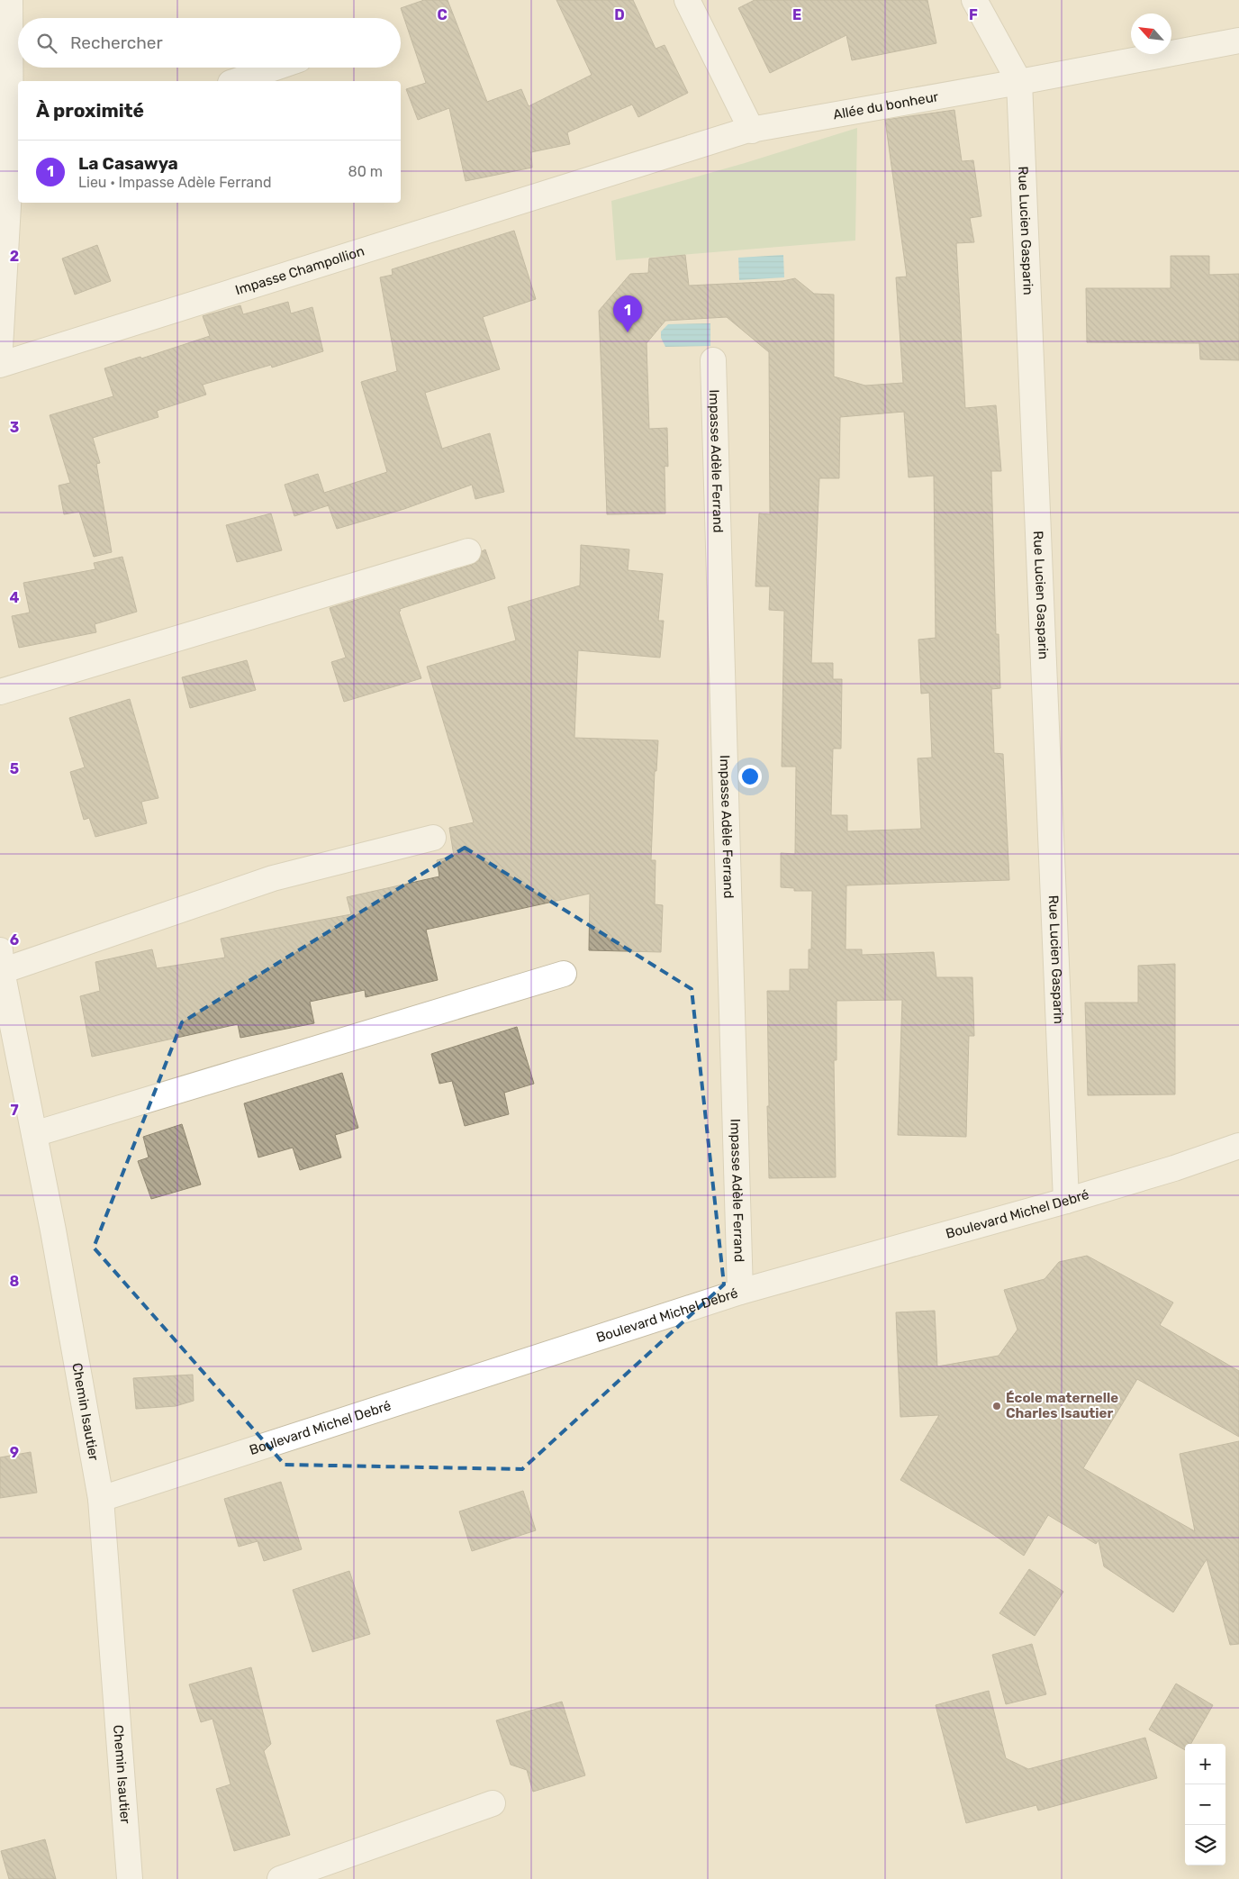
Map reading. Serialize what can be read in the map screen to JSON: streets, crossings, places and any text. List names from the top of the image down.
{
  "streets": {
    "street": [
      "Allée du bonheur",
      "Rue Lucien Gasparin",
      "Impasse Champollion",
      "Impasse Adèle Ferrand",
      "Boulevard Michel Debré",
      "Chemin Isautier"
    ]
  },
  "crossings": [
    ["Allée du bonheur", "Rue Lucien Gasparin"],
    ["Allée du bonheur", "Impasse Champollion"],
    ["Rue Lucien Gasparin", "Boulevard Michel Debré"],
    ["Impasse Adèle Ferrand", "Boulevard Michel Debré"],
    ["Boulevard Michel Debré", "Chemin Isautier"]
  ],
  "places": ["École maternelle Charles Isautier"],
  "north": "top left",
  "page": {
    "search": "Rechercher",
    "heading": "À proximité",
    "list": [
      {
        "mark": "1",
        "name": "La Casawya",
        "note": "Lieu · Impasse Adèle Ferrand",
        "value": "80 m"
      }
    ],
    "pins": "1",
    "map_buttons": ["+", "−"]
  },
  "grid": {
    "columns": [
      "C",
      "D",
      "E",
      "F"
    ],
    "rows": [
      "2",
      "3",
      "4",
      "5",
      "6",
      "7",
      "8",
      "9"
    ]
  }
}
